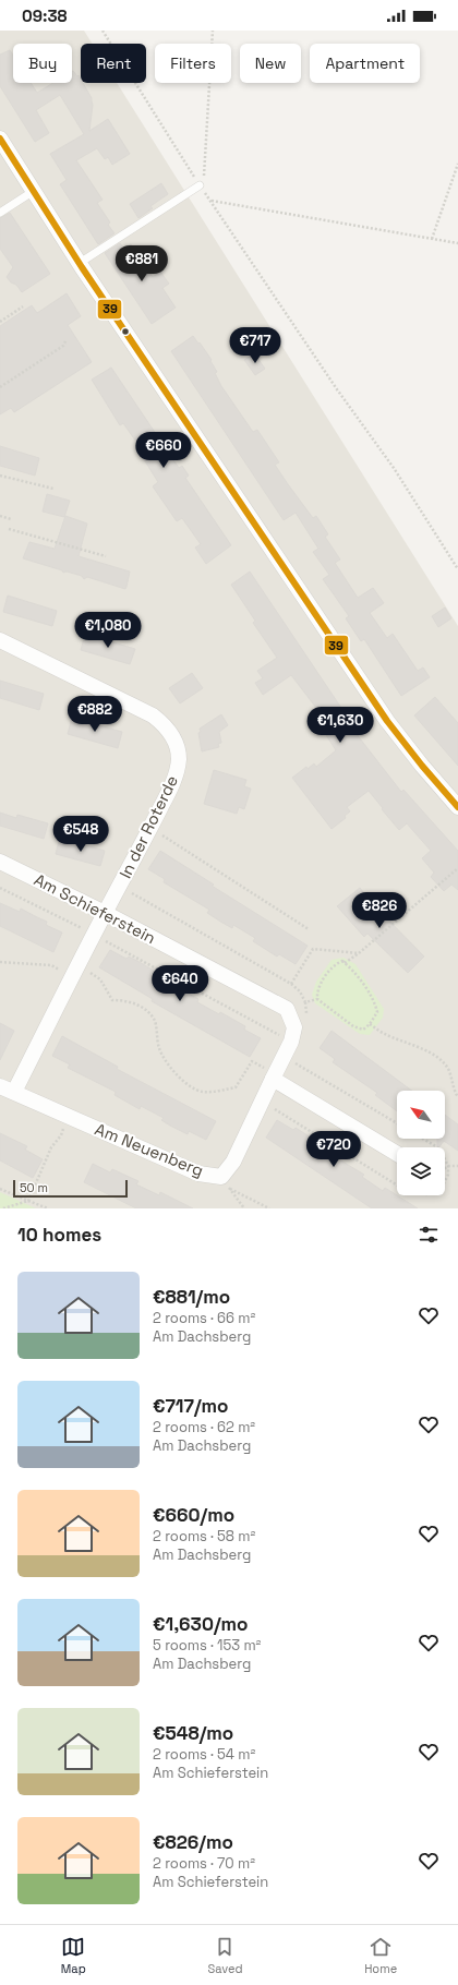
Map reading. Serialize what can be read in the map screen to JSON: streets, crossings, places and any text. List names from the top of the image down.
{
  "streets": {
    "street": ["In der Roterde", "Am Schieferstein", "Am Neuenberg"]
  },
  "crossings": [
    ["In der Roterde", "Am Schieferstein"],
    ["In der Roterde", "Am Neuenberg"],
    ["Am Schieferstein", "Am Neuenberg"]
  ],
  "lines": ["transit line 39"],
  "scale_bar": "50 m",
  "north": "top left",
  "page": {
    "status": "09:38",
    "chip": [
      "Buy",
      "Rent",
      "Filters",
      "New",
      "Apartment"
    ],
    "price": [
      "€881",
      "€717",
      "€660",
      "€1,080",
      "€882",
      "€1,630",
      "€548",
      "€826",
      "€640",
      "€720"
    ],
    "scale": "50 m",
    "heading": "10 homes",
    "list": [
      {
        "name": "€881/mo",
        "note": "2 rooms · 66 m² · Am Dachsberg"
      },
      {
        "name": "€717/mo",
        "note": "2 rooms · 62 m² · Am Dachsberg"
      },
      {
        "name": "€660/mo",
        "note": "2 rooms · 58 m² · Am Dachsberg"
      },
      {
        "name": "€1,630/mo",
        "note": "5 rooms · 153 m² · Am Dachsberg"
      },
      {
        "name": "€548/mo",
        "note": "2 rooms · 54 m² · Am Schieferstein"
      },
      {
        "name": "€826/mo",
        "note": "2 rooms · 70 m² · Am Schieferstein"
      }
    ],
    "tabs": ["Map", "Saved", "Home"]
  }
}
